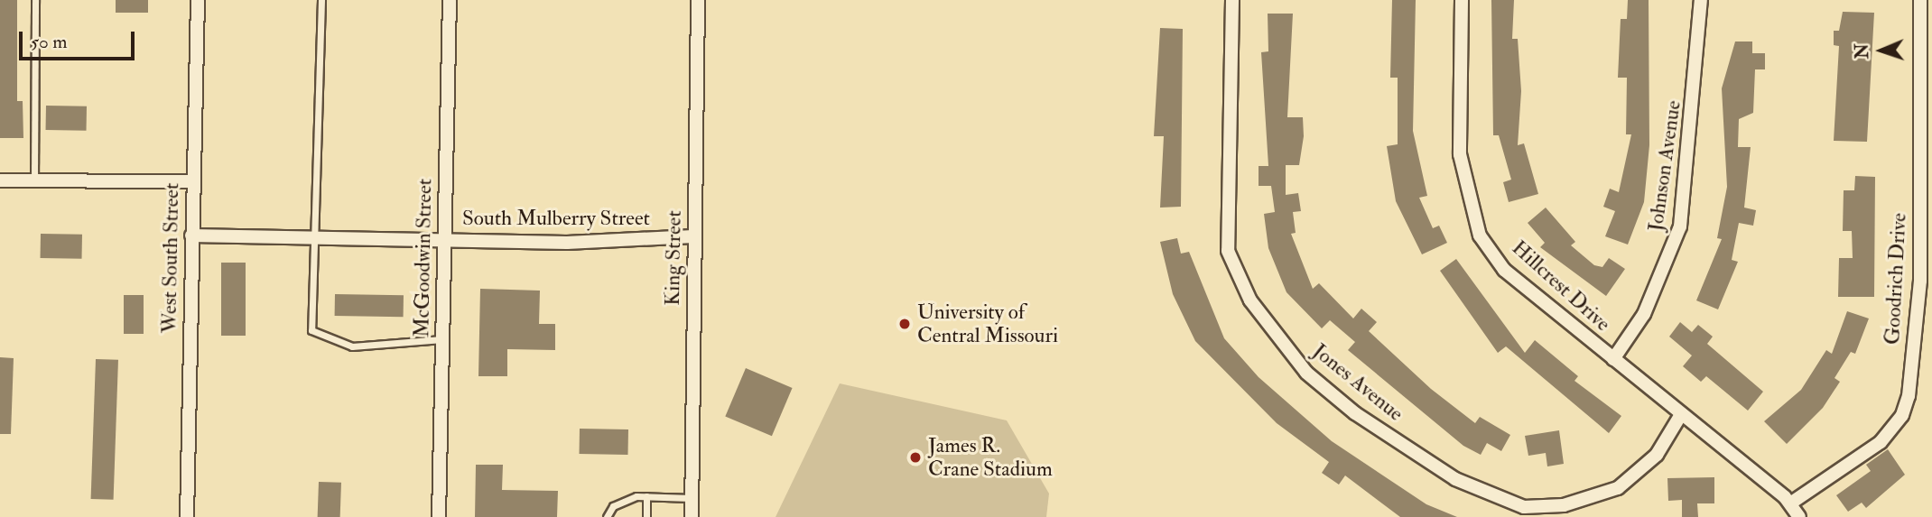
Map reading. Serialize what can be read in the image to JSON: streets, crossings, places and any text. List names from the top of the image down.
{
  "streets": {
    "street": [
      "Johnson Avenue",
      "South Mulberry Street",
      "West South Street",
      "McGoodwin Street",
      "King Street",
      "Goodrich Drive",
      "Hillcrest Drive",
      "Jones Avenue"
    ]
  },
  "crossings": [
    ["Johnson Avenue", "Hillcrest Drive"],
    ["South Mulberry Street", "West South Street"],
    ["South Mulberry Street", "McGoodwin Street"],
    ["South Mulberry Street", "King Street"],
    ["Goodrich Drive", "Hillcrest Drive"],
    ["Hillcrest Drive", "Jones Avenue"]
  ],
  "places": ["University of Central Missouri", "James R. Crane Stadium"],
  "scale_bar": "50 m",
  "north": "left"
}
